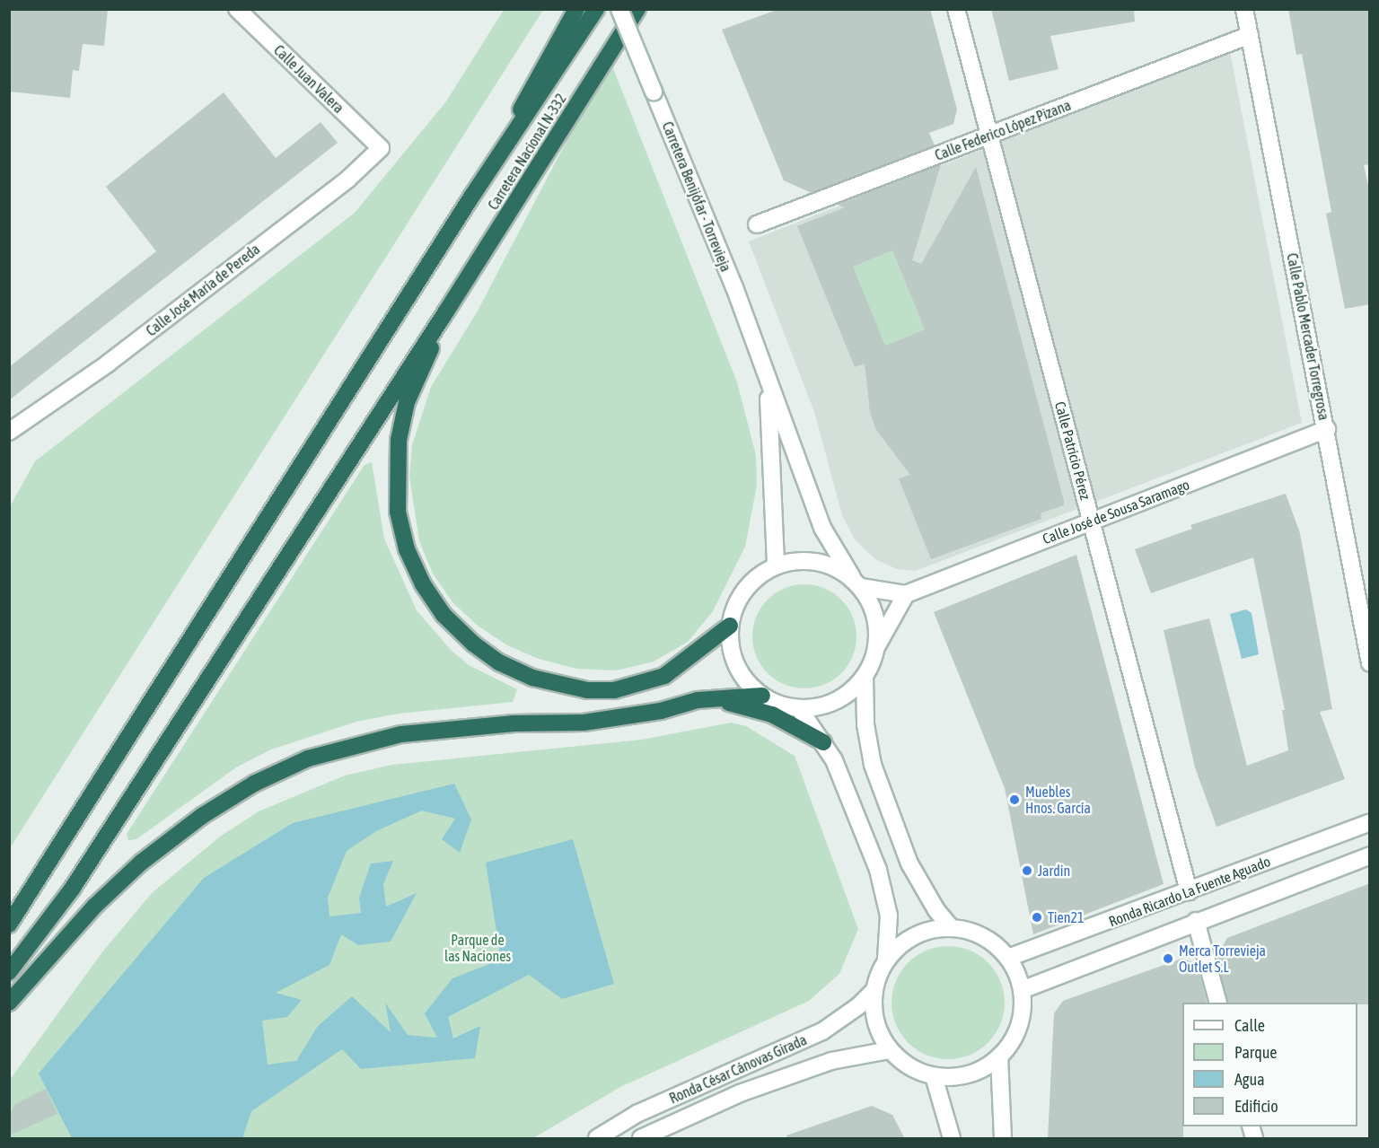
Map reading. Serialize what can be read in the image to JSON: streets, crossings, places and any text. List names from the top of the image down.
{
  "streets": {
    "highway": ["Carretera Nacional N-332"],
    "street": [
      "Calle Juan Valera",
      "Calle Federico López Pizana",
      "Carretera Benijófar - Torrevieja",
      "Calle José María de Pereda",
      "Calle Pablo Mercader Torregrosa",
      "Calle Patricio Pérez",
      "Calle José de Sousa Saramago",
      "Ronda Ricardo La Fuente Aguado",
      "Ronda César Cánovas Girada"
    ]
  },
  "crossings": [
    ["Calle Juan Valera", "Calle José María de Pereda"],
    ["Calle Federico López Pizana", "Calle Pablo Mercader Torregrosa"],
    ["Calle Federico López Pizana", "Calle Patricio Pérez"],
    ["Calle Pablo Mercader Torregrosa", "Calle José de Sousa Saramago"],
    ["Calle Patricio Pérez", "Calle José de Sousa Saramago"],
    ["Calle Patricio Pérez", "Ronda Ricardo La Fuente Aguado"],
    ["Ronda Ricardo La Fuente Aguado", "Ronda César Cánovas Girada"]
  ],
  "parks": ["Parque de las Naciones"],
  "places": [
    "Muebles Hnos. García",
    "Jardin",
    "Tien21",
    "Merca Torrevieja Outlet S.L"
  ],
  "legend": [
    "Calle",
    "Parque",
    "Agua",
    "Edificio"
  ]
}
